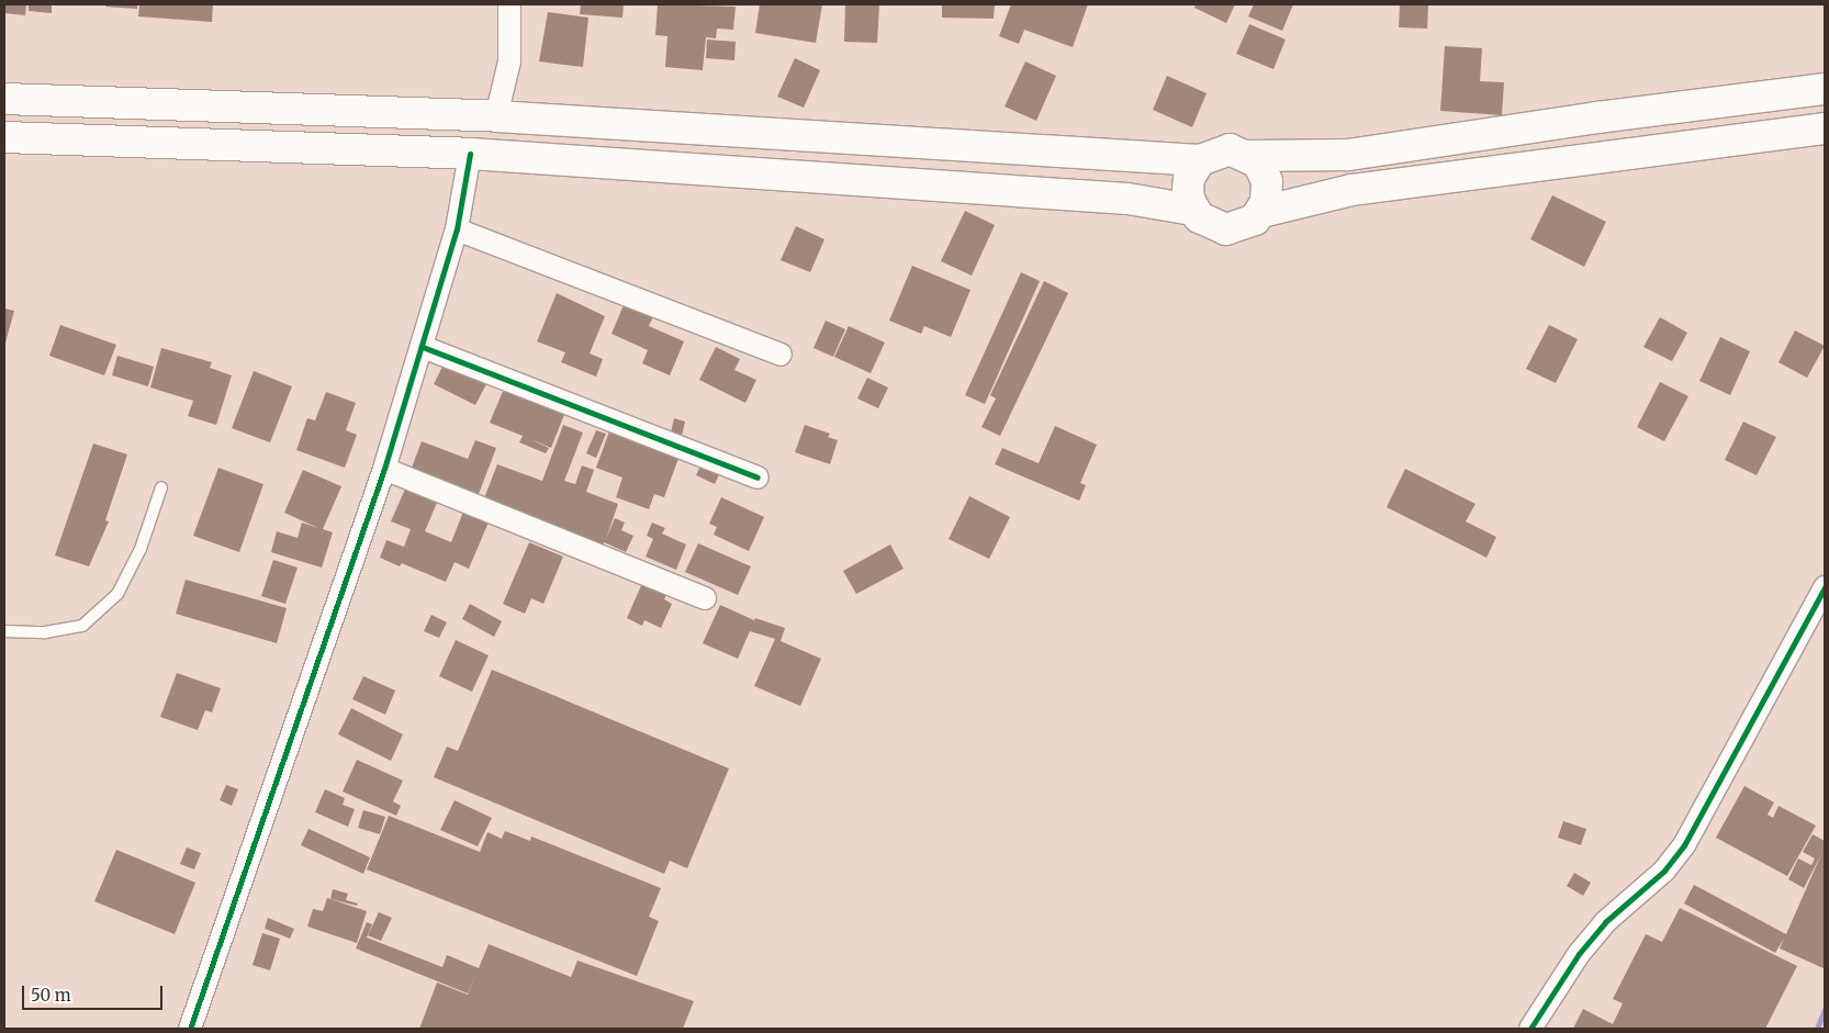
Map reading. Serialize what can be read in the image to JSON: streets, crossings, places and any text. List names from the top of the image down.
{
  "scale_bar": "50 m"
}
